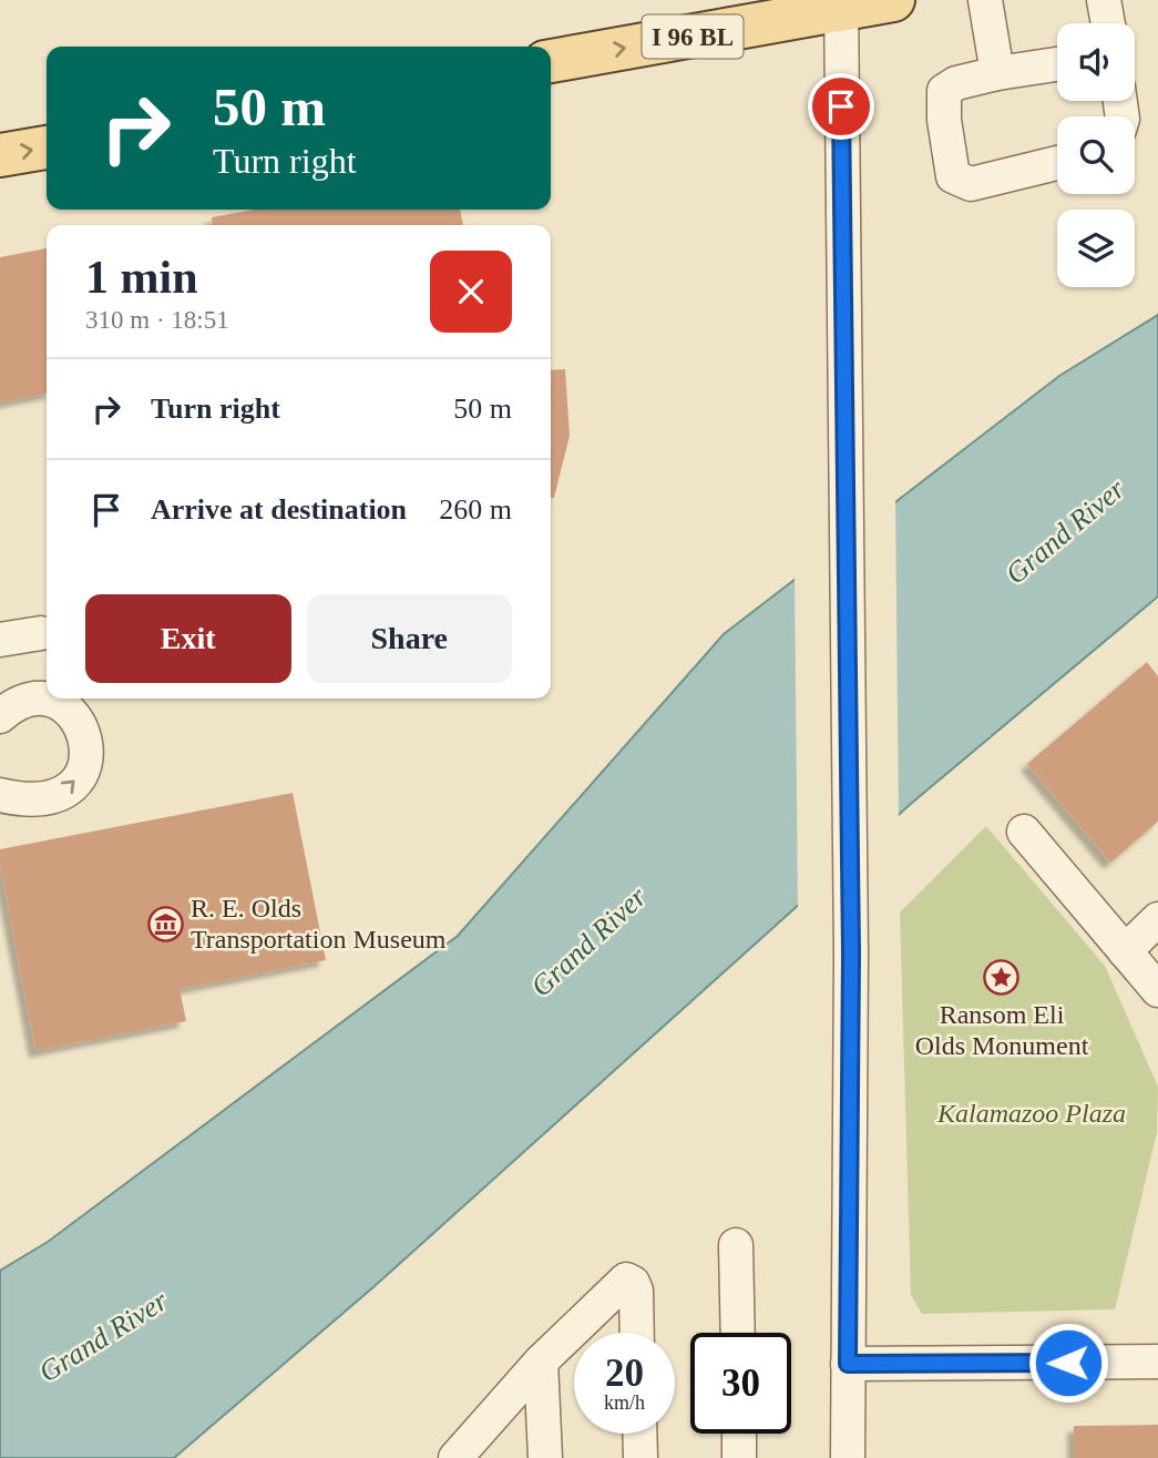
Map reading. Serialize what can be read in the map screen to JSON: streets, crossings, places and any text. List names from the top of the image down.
{
  "streets": {
    "main road": ["I 96 BL"]
  },
  "water": ["Grand River"],
  "parks": ["Kalamazoo Plaza"],
  "places": {
    "museum": ["R. E. Olds Transportation Museum"],
    "place": ["Ransom Eli Olds Monument"]
  },
  "page": {
    "turn": ["50 m", "Turn right"],
    "heading": ["1 min", "310 m · 18:51"],
    "list": [
      {
        "name": "Turn right",
        "value": "50 m"
      },
      {
        "name": "Arrive at destination",
        "value": "260 m"
      }
    ],
    "buttons": ["Exit", "Share"],
    "speed": "20 km/h",
    "limit": "30"
  }
}
